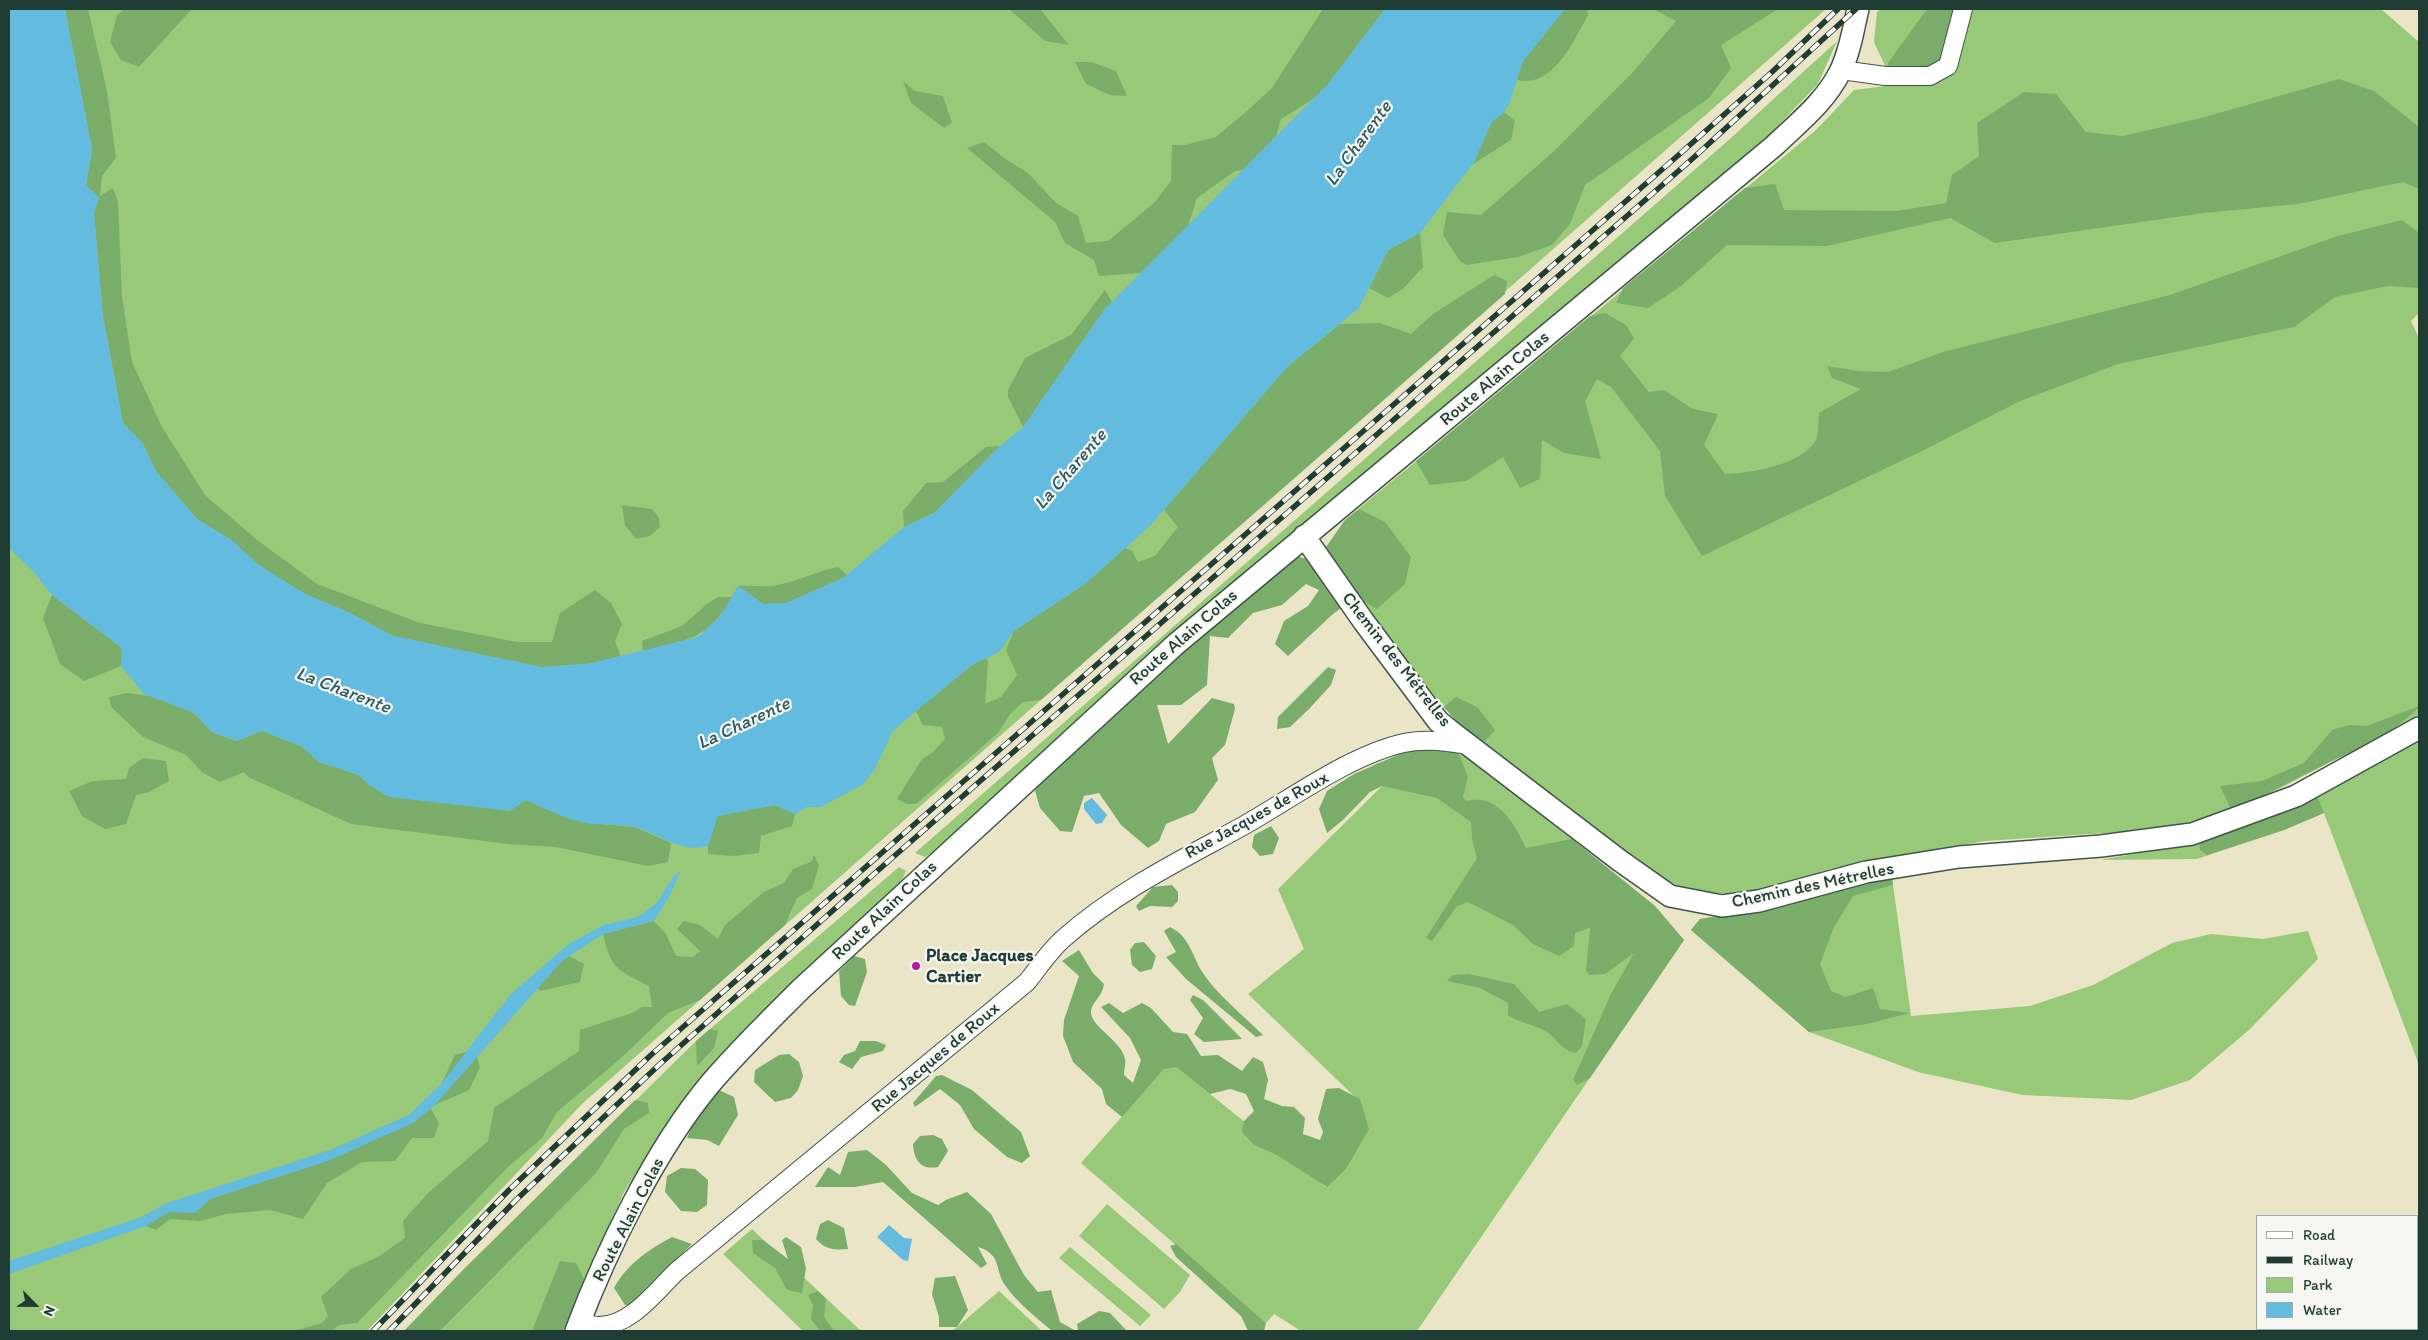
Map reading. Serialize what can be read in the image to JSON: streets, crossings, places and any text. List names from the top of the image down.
{
  "streets": {
    "street": ["Route Alain Colas", "Chemin des Métrelles", "Rue Jacques de Roux"]
  },
  "crossings": [
    ["Route Alain Colas", "Chemin des Métrelles"],
    ["Route Alain Colas", "Rue Jacques de Roux"],
    ["Chemin des Métrelles", "Rue Jacques de Roux"]
  ],
  "water": ["La Charente"],
  "places": ["Place Jacques Cartier"],
  "legend": [
    "Road",
    "Railway",
    "Park",
    "Water"
  ],
  "north": "bottom right"
}
